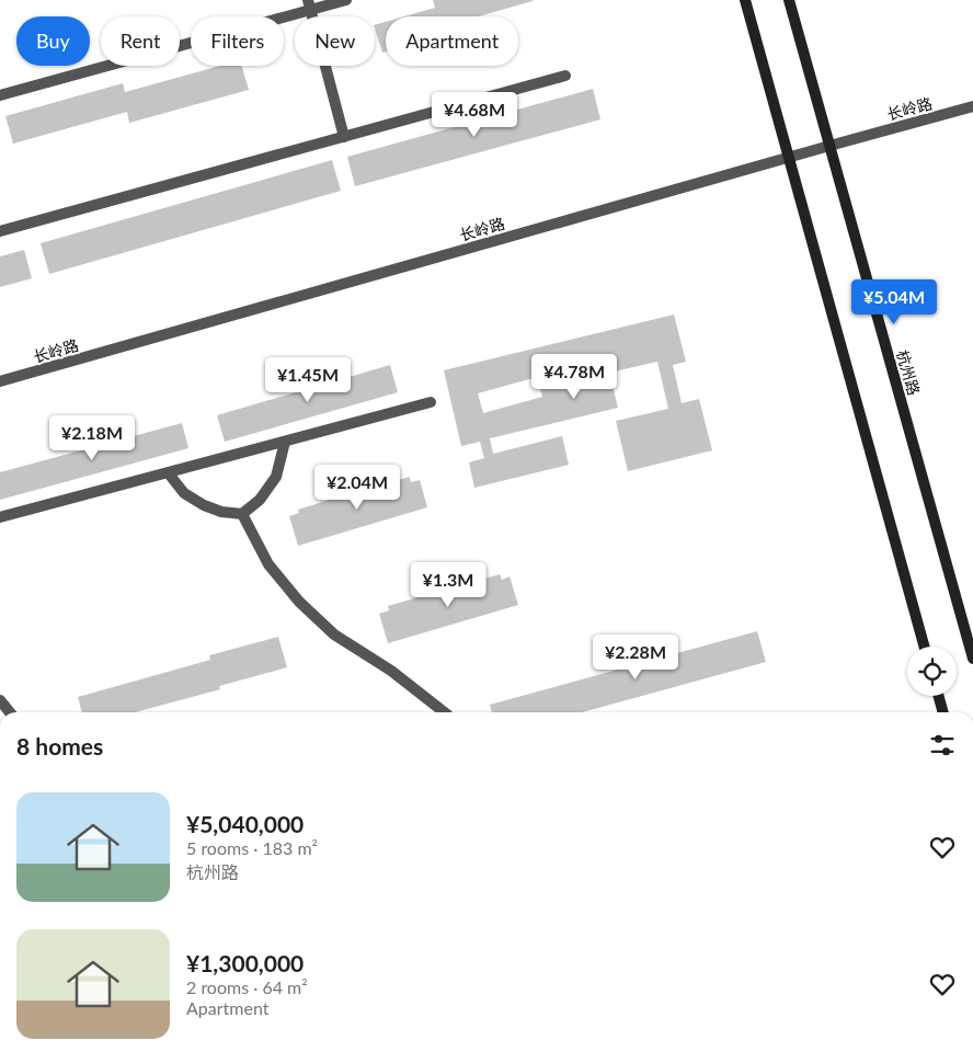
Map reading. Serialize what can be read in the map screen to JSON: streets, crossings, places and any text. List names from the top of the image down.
{
  "streets": {
    "main road": ["杭州路"],
    "street": ["长岭路"]
  },
  "crossings": [
    ["长岭路", "杭州路"]
  ],
  "page": {
    "chip": [
      "Buy",
      "Rent",
      "Filters",
      "New",
      "Apartment"
    ],
    "price": [
      "¥4.68M",
      "¥5.04M",
      "¥4.78M",
      "¥1.45M",
      "¥2.18M",
      "¥2.04M",
      "¥1.3M",
      "¥2.28M"
    ],
    "heading": "8 homes",
    "list": [
      {
        "name": "¥5,040,000",
        "note": "5 rooms · 183 m² · 杭州路"
      },
      {
        "name": "¥1,300,000",
        "note": "2 rooms · 64 m² · Apartment"
      }
    ]
  }
}
